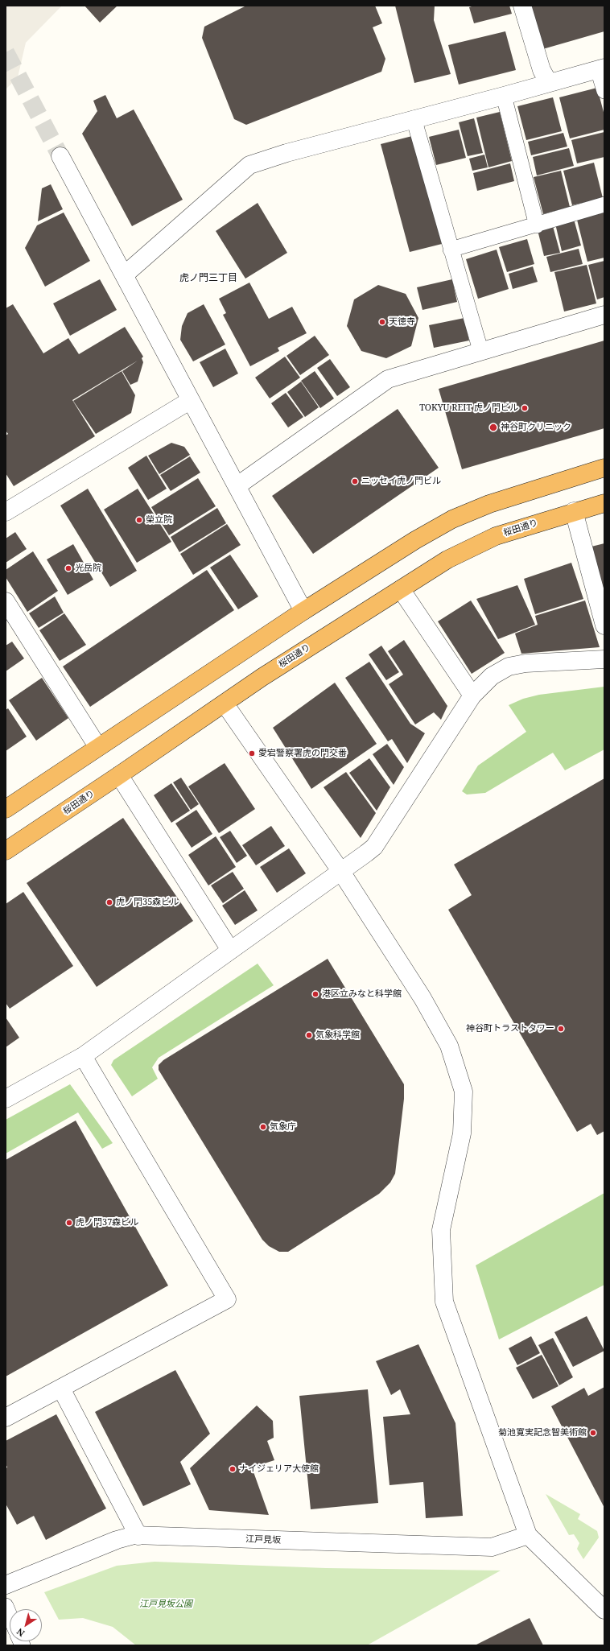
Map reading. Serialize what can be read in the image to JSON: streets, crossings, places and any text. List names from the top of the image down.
{
  "streets": {
    "highway": ["桜田通り"],
    "street": ["江戸見坂"]
  },
  "districts": ["虎ノ門三丁目"],
  "parks": ["江戸見坂公園"],
  "places": [
    "天徳寺",
    "TOKYU REIT 虎ノ門ビル",
    "神谷町クリニック",
    "ニッセイ虎ノ門ビル",
    "榮立院",
    "光岳院",
    "愛宕警察署虎の門交番",
    "虎ノ門35森ビル",
    "港区立みなと科学館",
    "神谷町トラストタワー",
    "気象科学館",
    "気象庁",
    "虎ノ門37森ビル",
    "菊池寛実記念智美術館",
    "ナイジェリア大使館"
  ],
  "north": "bottom left"
}
